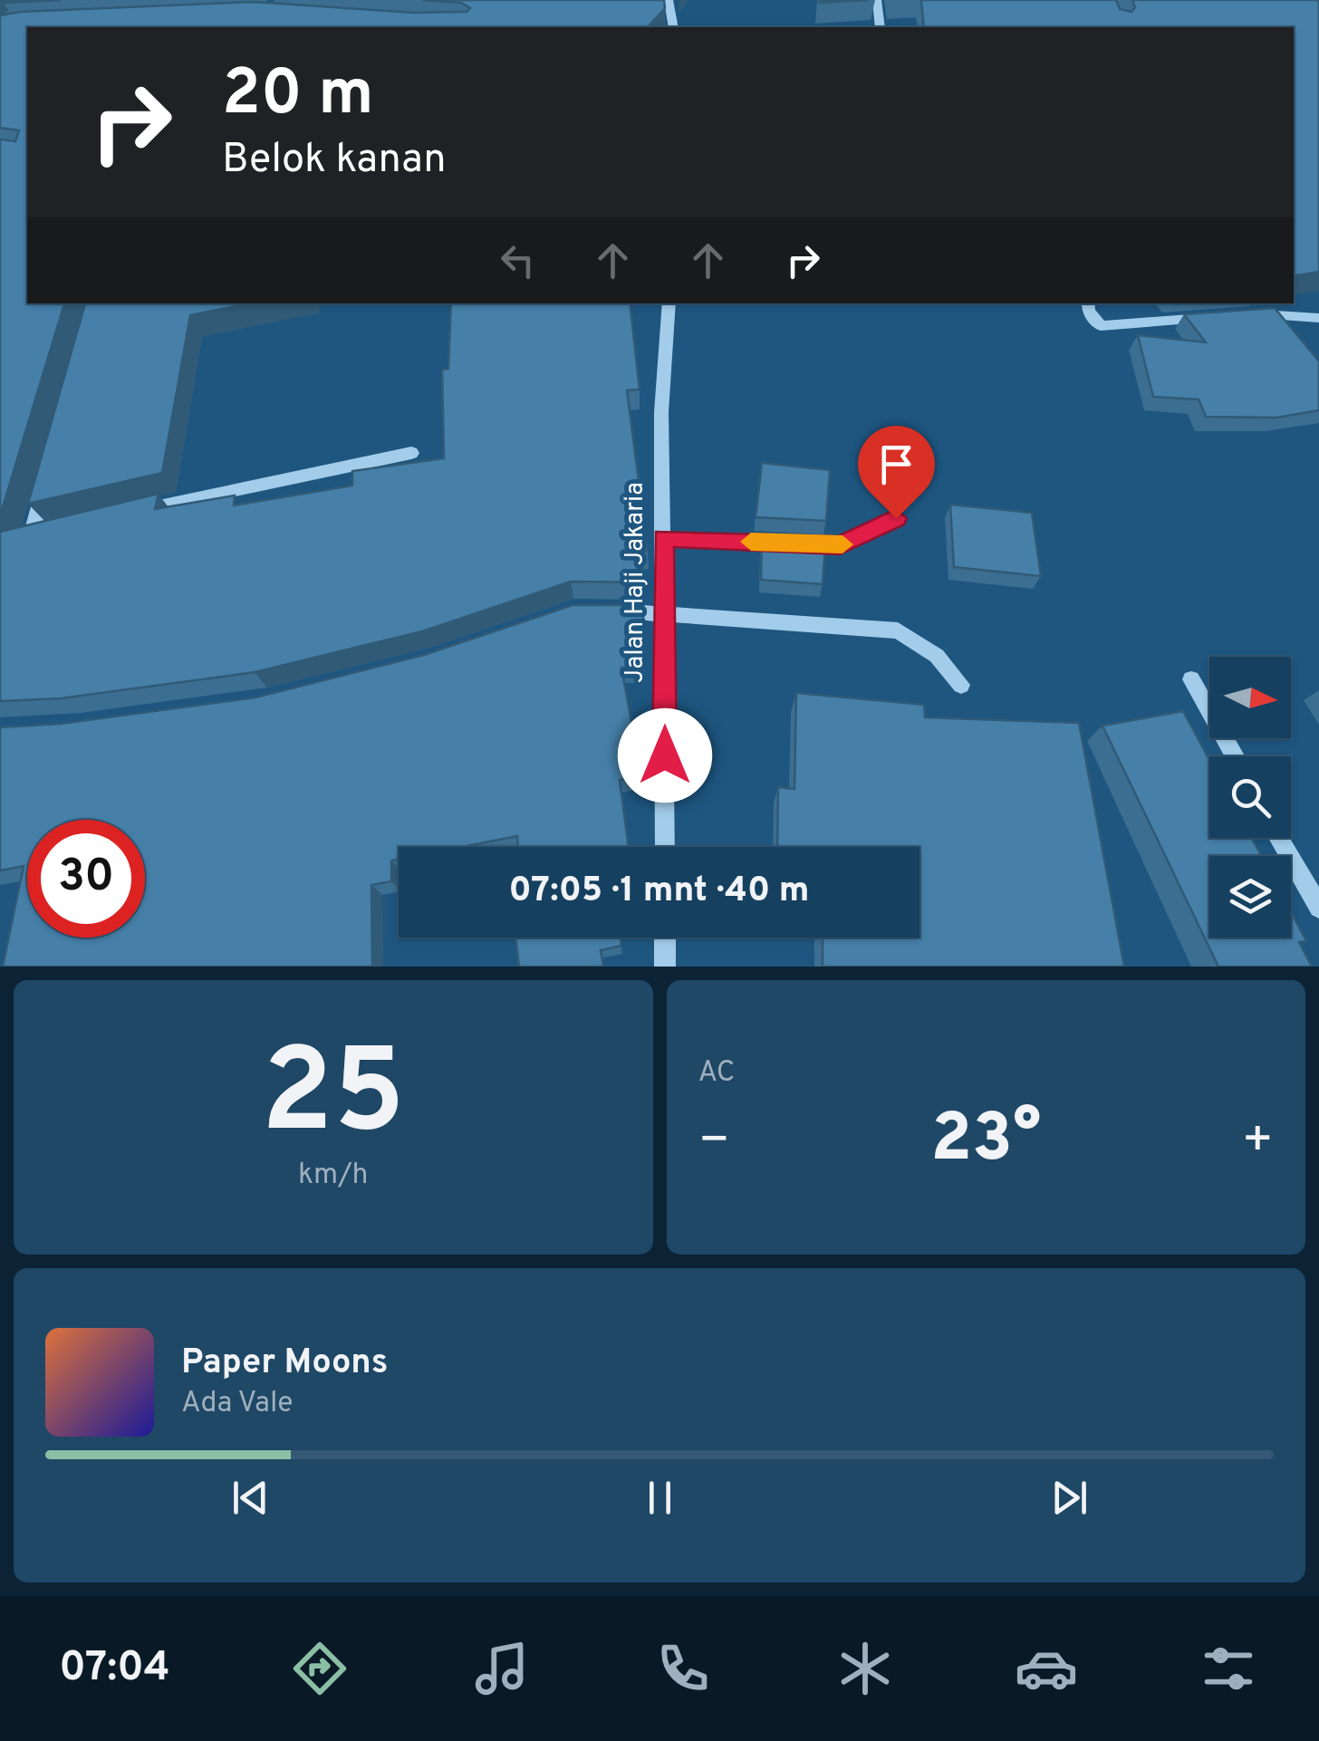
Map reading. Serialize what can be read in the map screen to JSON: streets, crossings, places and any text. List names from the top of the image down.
{
  "streets": {
    "street": ["Jalan Haji Jakaria"]
  },
  "north": "right",
  "page": {
    "turn": ["20 m", "Belok kanan"],
    "limit": "30",
    "trip": "07:05 · 1 mnt · 40 m",
    "tile": [
      ["25", "km/h"],
      "AC"
    ],
    "heat": ["−", "23°", "+"],
    "song": ["Paper Moons", "Ada Vale"],
    "tabs": "07:04"
  }
}
